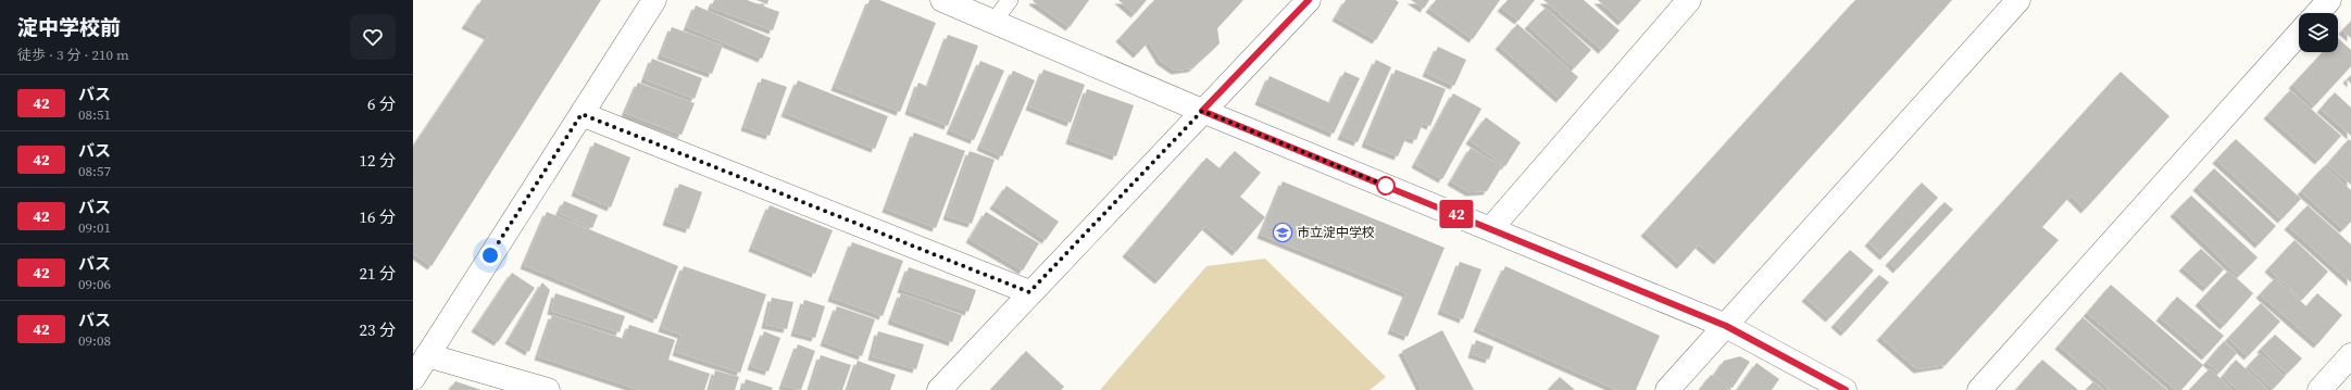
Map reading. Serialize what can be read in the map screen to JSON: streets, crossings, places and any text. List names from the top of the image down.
{
  "places": {
    "school or university": ["市立淀中学校"]
  },
  "lines": ["bus line 42"],
  "page": {
    "heading": ["淀中学校前", "徒歩 · 3 分 · 210 m"],
    "on_map": "42",
    "list": [
      {
        "mark": "42",
        "name": "バス",
        "note": "08:51",
        "value": "6 分"
      },
      {
        "mark": "42",
        "name": "バス",
        "note": "08:57",
        "value": "12 分"
      },
      {
        "mark": "42",
        "name": "バス",
        "note": "09:01",
        "value": "16 分"
      },
      {
        "mark": "42",
        "name": "バス",
        "note": "09:06",
        "value": "21 分"
      },
      {
        "mark": "42",
        "name": "バス",
        "note": "09:08",
        "value": "23 分"
      }
    ]
  }
}
